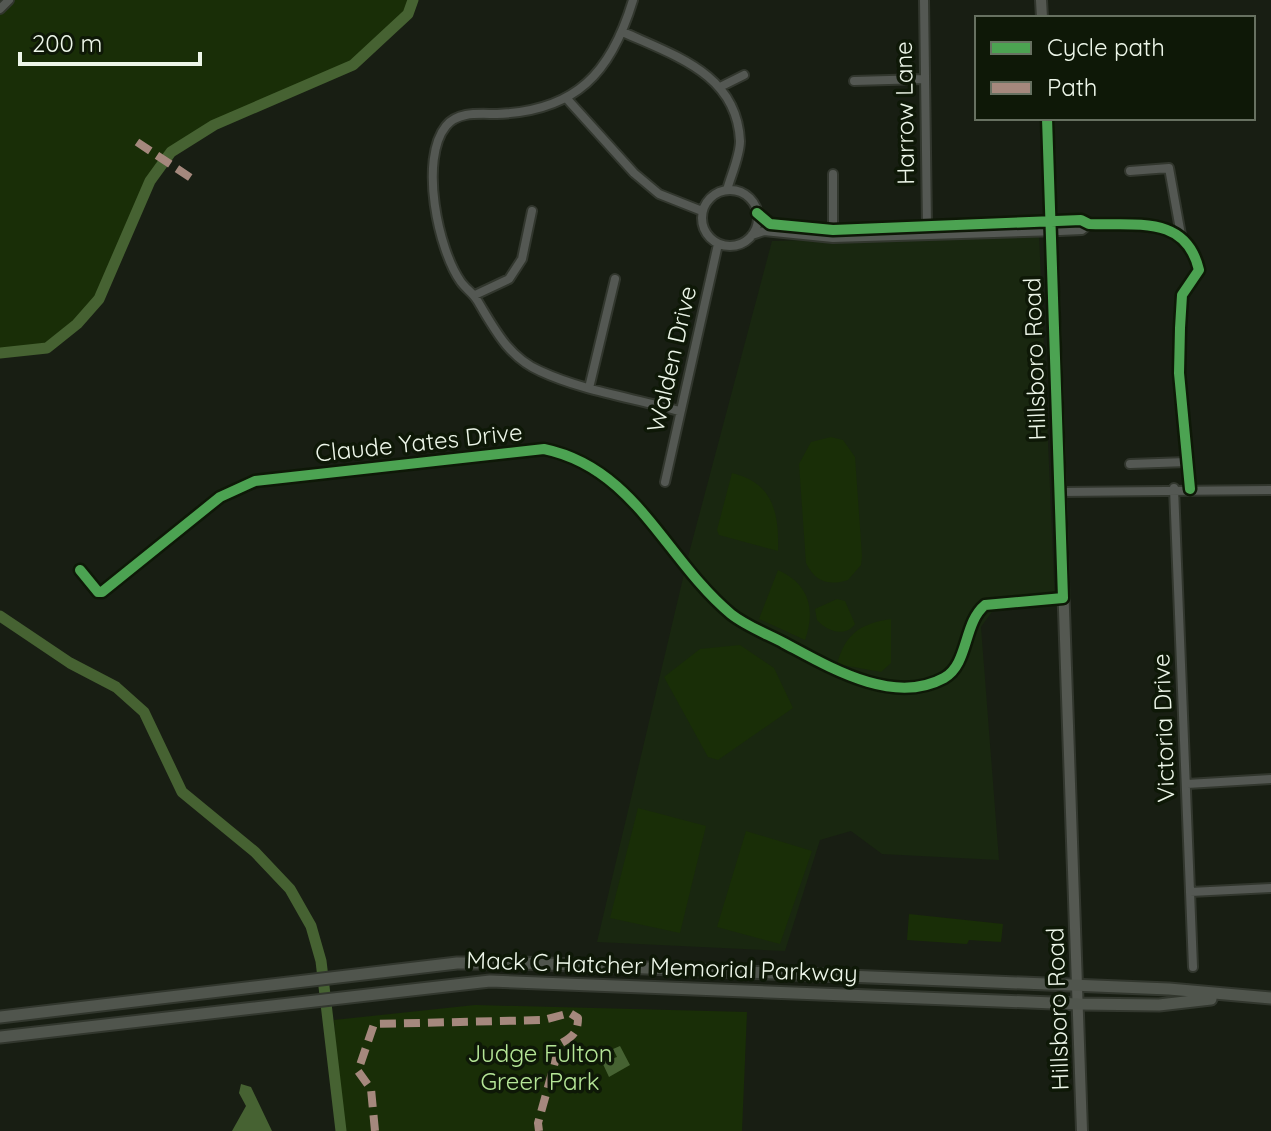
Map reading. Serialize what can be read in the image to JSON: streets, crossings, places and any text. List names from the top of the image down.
{
  "streets": {
    "highway": ["Mack C Hatcher Memorial Parkway"],
    "main road": ["Hillsboro Road"],
    "street": [
      "Harrow Lane",
      "Walden Drive",
      "Claude Yates Drive",
      "Victoria Drive"
    ]
  },
  "crossings": [
    ["Hillsboro Road", "Claude Yates Drive"],
    ["Hillsboro Road", "Mack C Hatcher Memorial Parkway"]
  ],
  "parks": ["Judge Fulton Greer Park"],
  "legend": ["Cycle path", "Path"],
  "scale_bar": "200 m"
}
